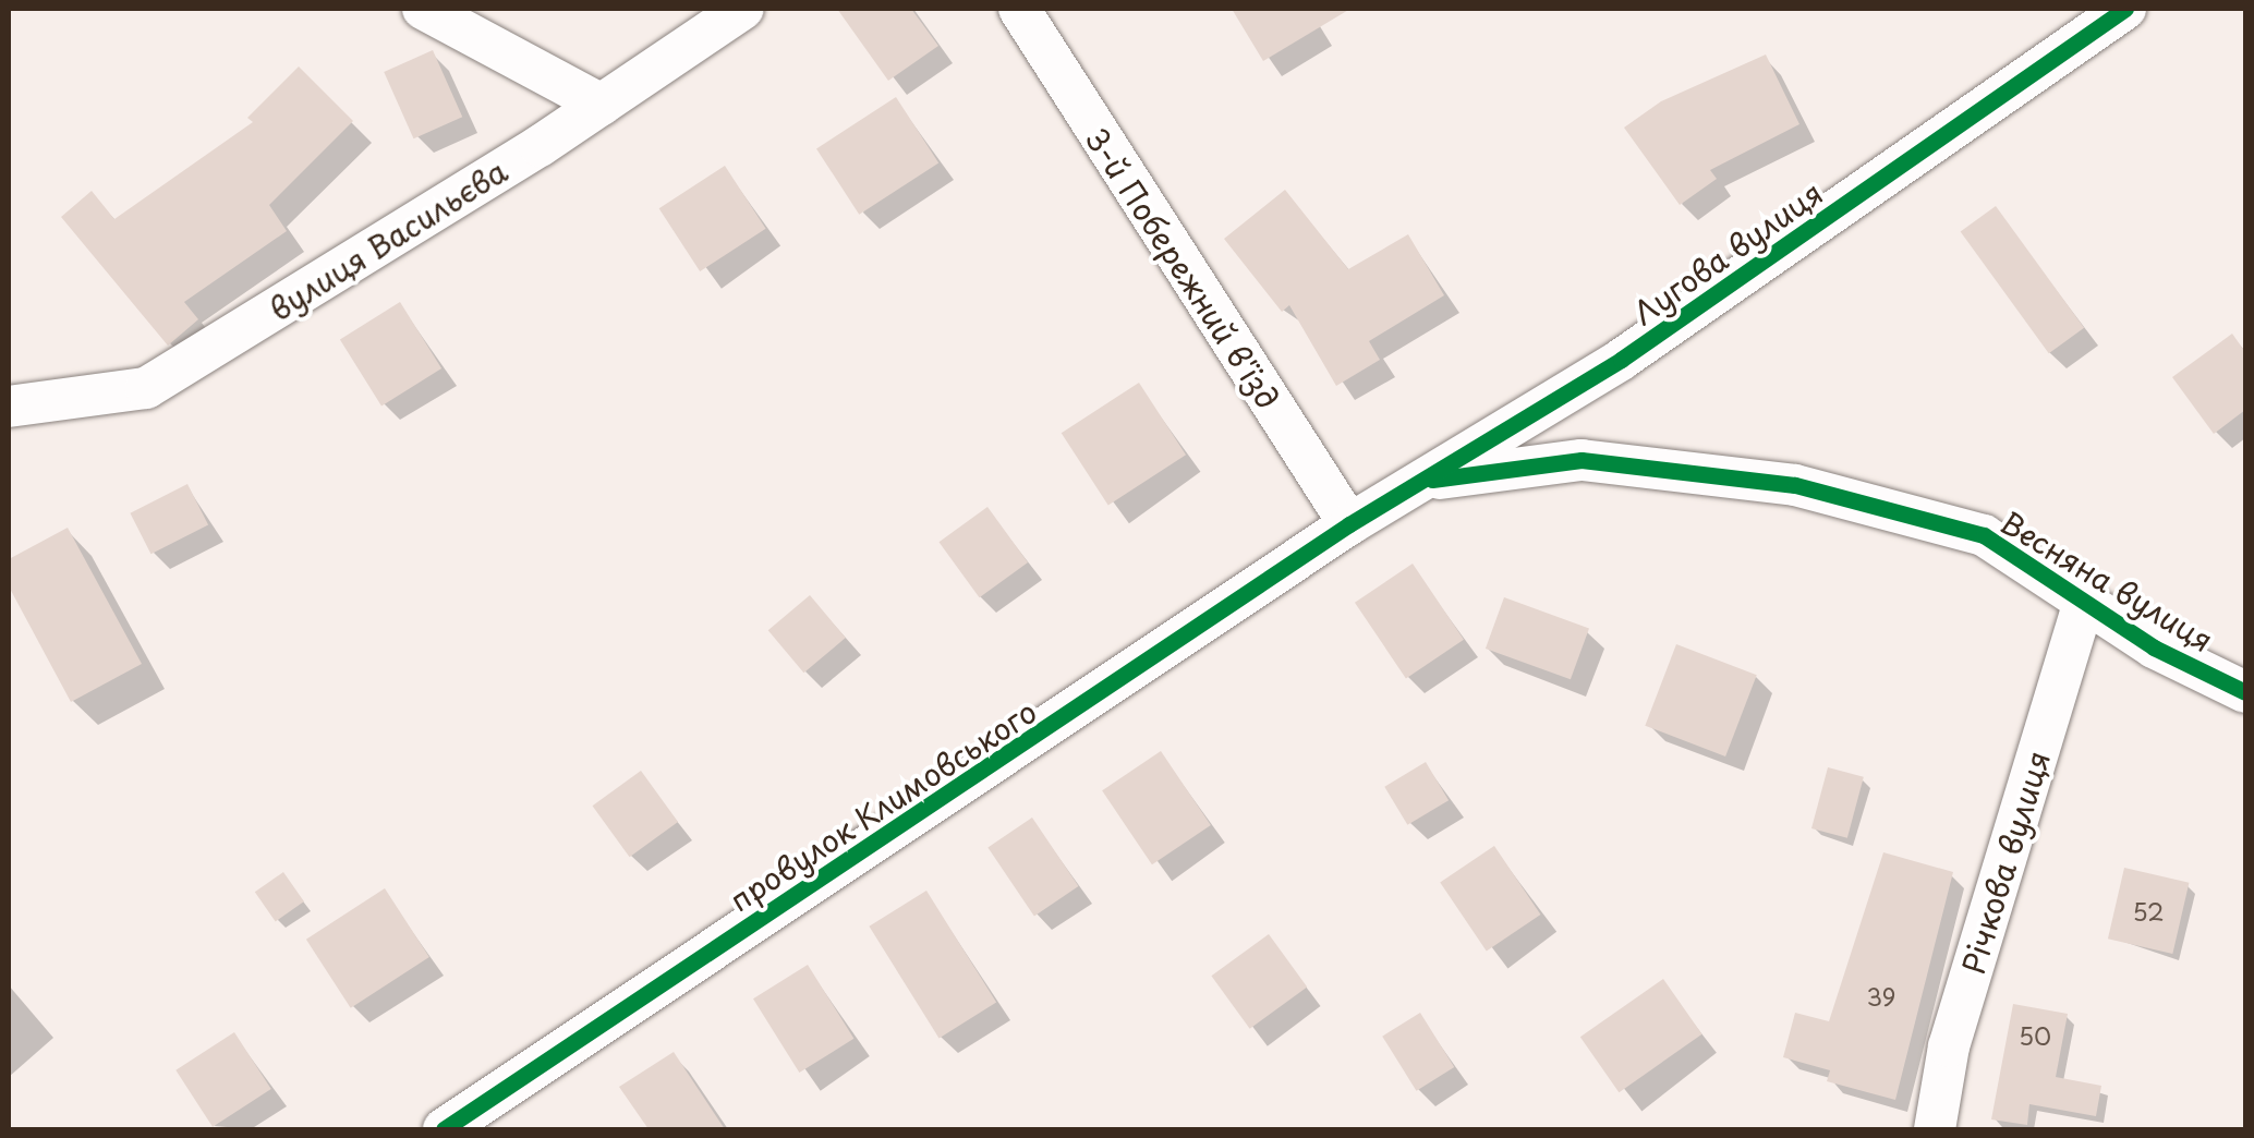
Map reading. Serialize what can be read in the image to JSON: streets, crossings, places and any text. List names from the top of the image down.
{
  "streets": {
    "street": [
      "вулиця Васильєва",
      "Лугова вулиця",
      "3-й Побережний в'їзд",
      "Весняна вулиця",
      "провулок Климовського",
      "Річкова вулиця"
    ]
  },
  "crossings": [
    ["Лугова вулиця", "3-й Побережний в'їзд"],
    ["Лугова вулиця", "Весняна вулиця"],
    ["Лугова вулиця", "провулок Климовського"],
    ["3-й Побережний в'їзд", "провулок Климовського"],
    ["Весняна вулиця", "Річкова вулиця"]
  ],
  "house_numbers": ["52", "39", "50"]
}
